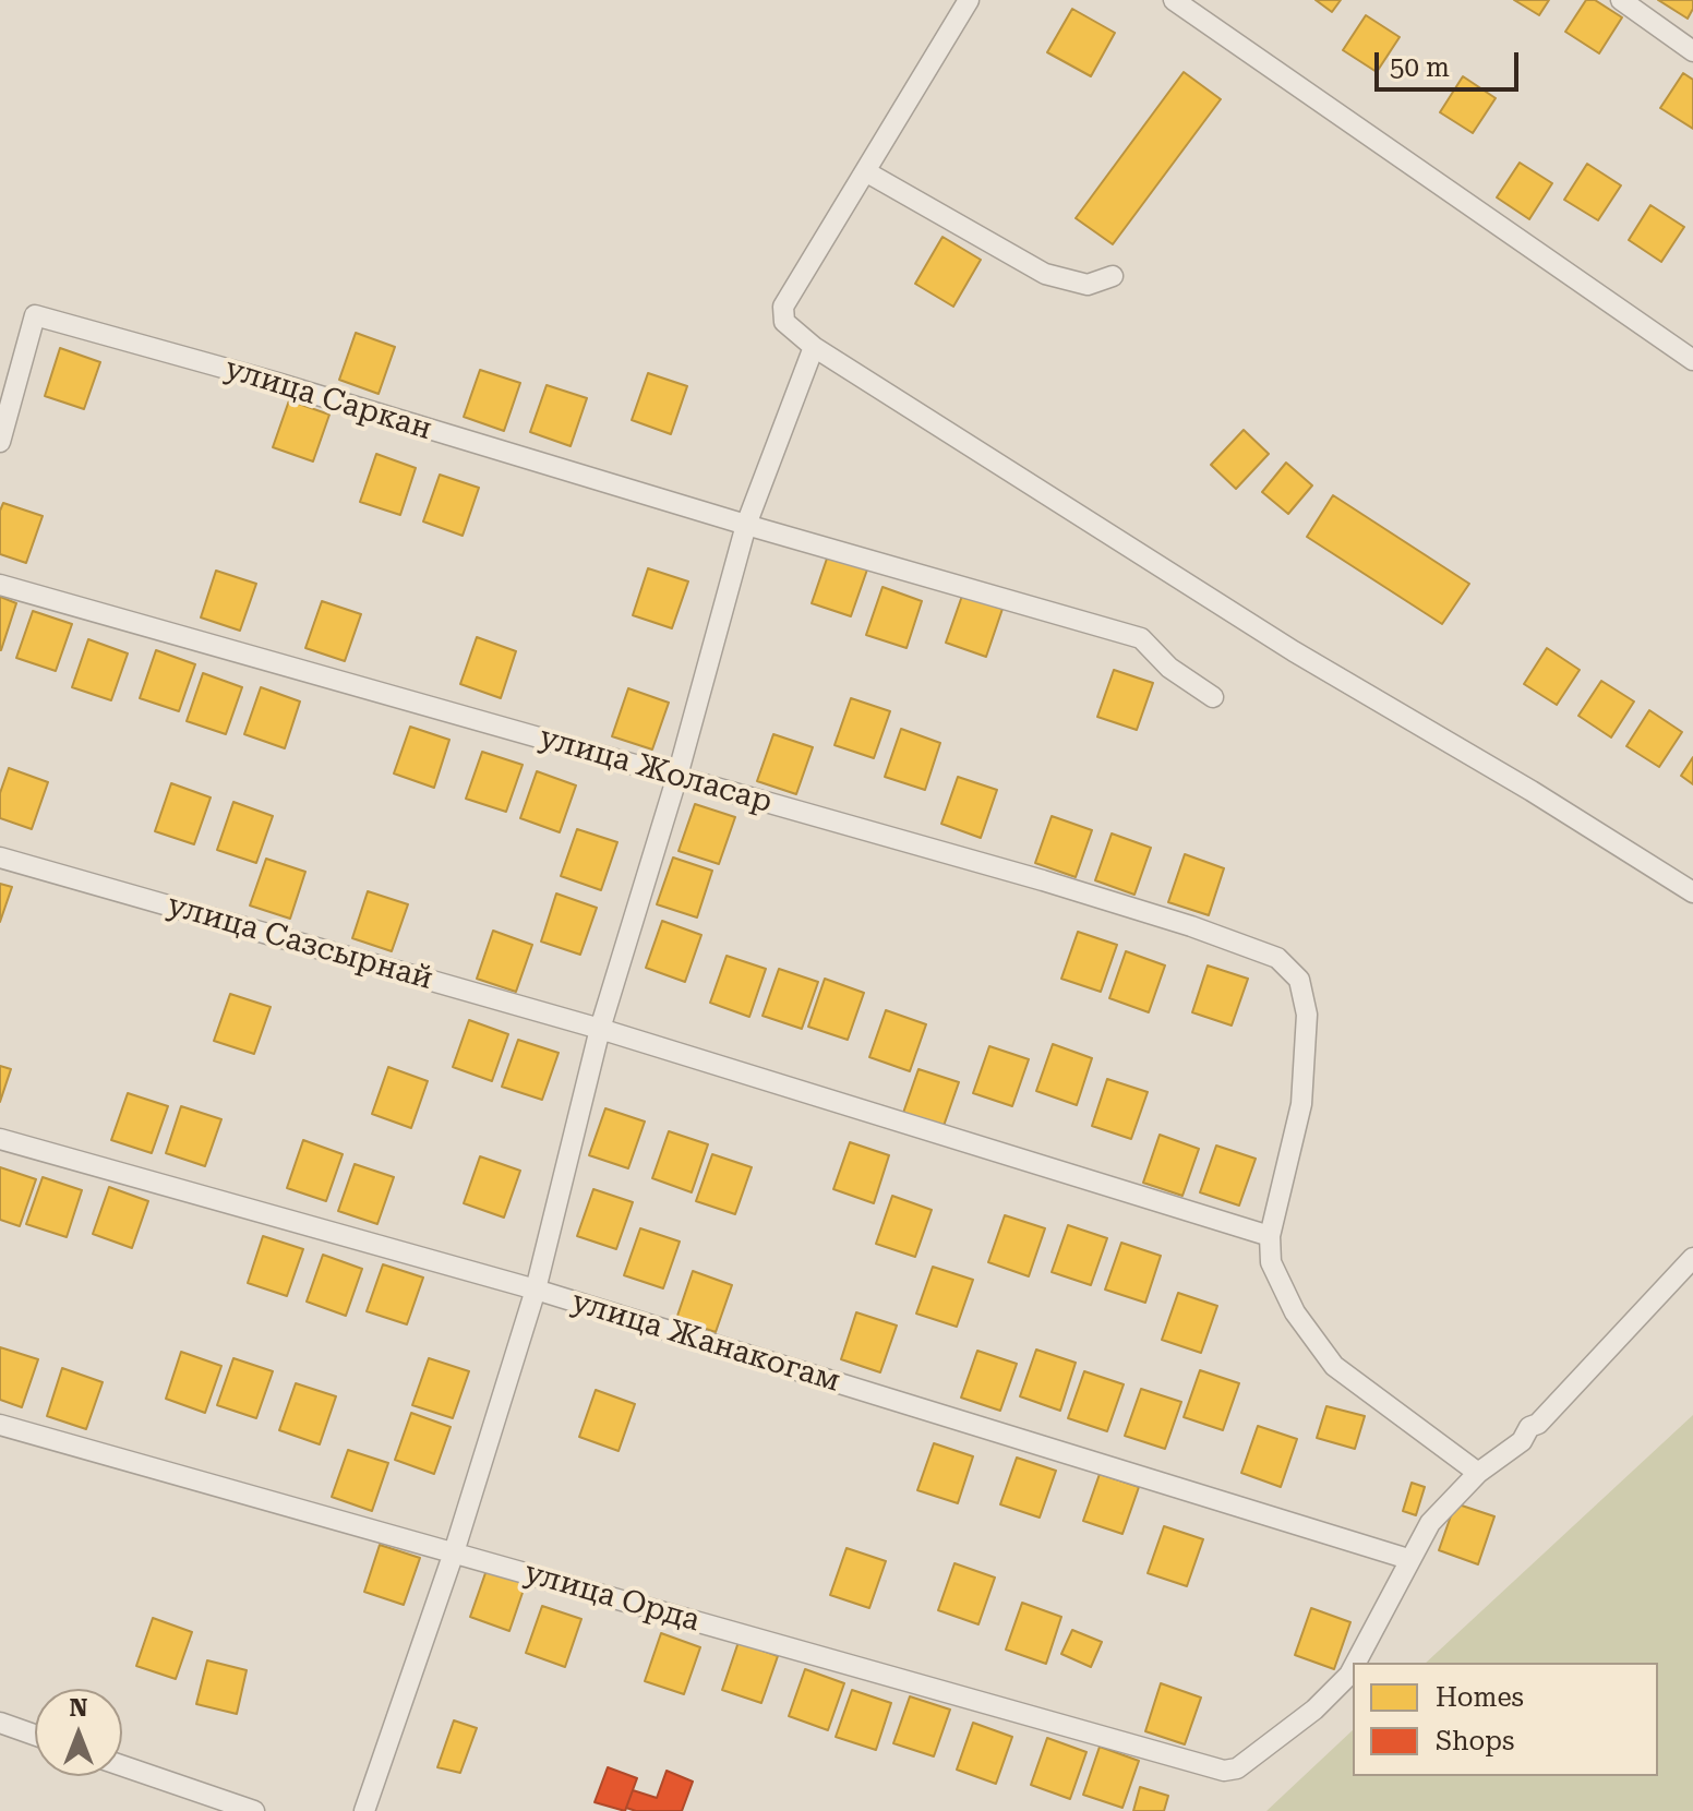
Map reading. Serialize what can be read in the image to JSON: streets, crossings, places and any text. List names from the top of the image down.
{
  "streets": {
    "street": [
      "улица Саркан",
      "улица Жоласар",
      "улица Сазсырнай",
      "улица Жанакогам",
      "улица Орда"
    ]
  },
  "crossings": [
    ["улица Жоласар", "улица Сазсырнай"],
    ["улица Жанакогам", "улица Орда"]
  ],
  "legend": ["Homes", "Shops"],
  "scale_bar": "50 m",
  "north": "top"
}
